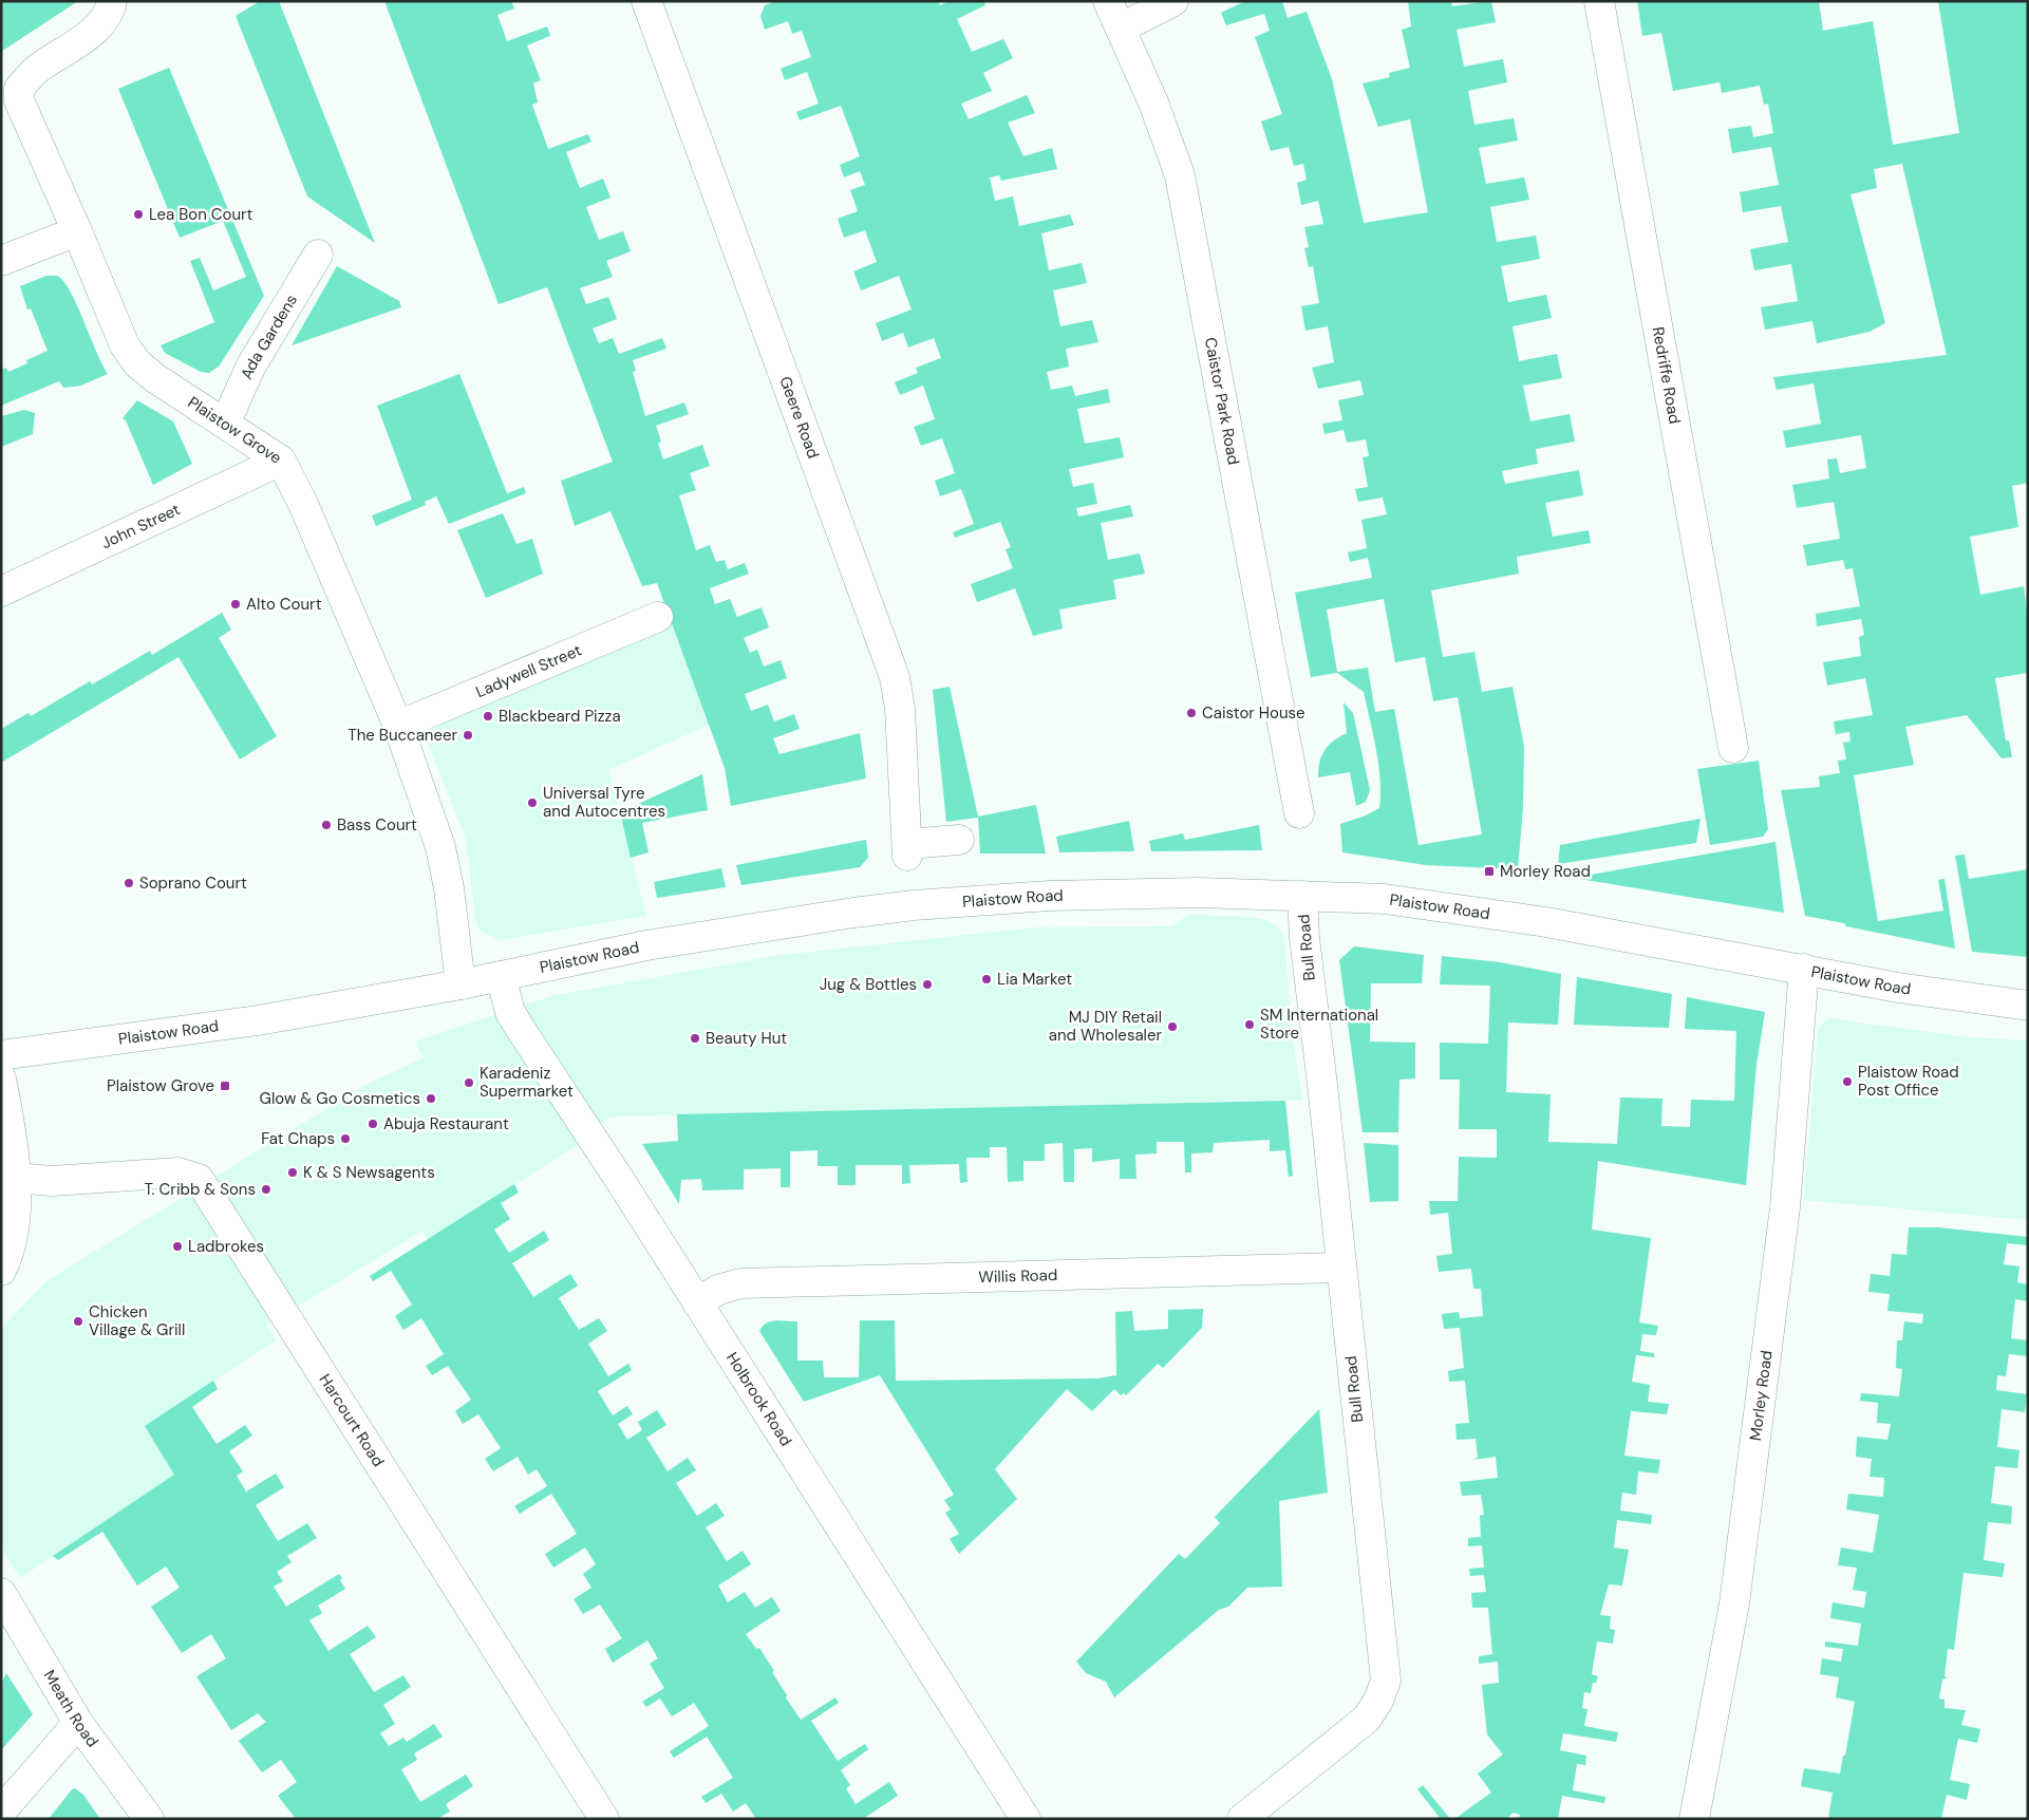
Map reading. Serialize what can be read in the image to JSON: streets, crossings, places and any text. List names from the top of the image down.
{
  "streets": {
    "street": [
      "Ada Gardens",
      "Redriffe Road",
      "Caistor Park Road",
      "Geere Road",
      "Plaistow Grove",
      "John Street",
      "Ladywell Street",
      "Plaistow Road",
      "Bull Road",
      "Willis Road",
      "Morley Road",
      "Holbrook Road",
      "Harcourt Road",
      "Meath Road"
    ]
  },
  "crossings": [
    ["Ada Gardens", "Plaistow Grove"],
    ["Plaistow Grove", "John Street"],
    ["Plaistow Grove", "Ladywell Street"],
    ["Plaistow Grove", "Plaistow Road"],
    ["Plaistow Road", "Bull Road"],
    ["Plaistow Road", "Morley Road"],
    ["Plaistow Road", "Holbrook Road"],
    ["Bull Road", "Willis Road"],
    ["Willis Road", "Holbrook Road"]
  ],
  "places": {
    "other": [
      "Lea Bon Court",
      "Alto Court",
      "Caistor House",
      "Blackbeard Pizza",
      "The Buccaneer",
      "Universal Tyre and Autocentres",
      "Bass Court",
      "Soprano Court",
      "Lia Market",
      "Jug & Bottles",
      "SM International Store",
      "MJ DIY Retail and Wholesaler",
      "Beauty Hut",
      "Plaistow Road Post Office",
      "Karadeniz Supermarket",
      "Glow & Go Cosmetics",
      "Abuja Restaurant",
      "Fat Chaps",
      "K & S Newsagents",
      "T. Cribb & Sons",
      "Ladbrokes",
      "Chicken Village & Grill"
    ],
    "transit": ["Morley Road", "Plaistow Grove"]
  }
}
